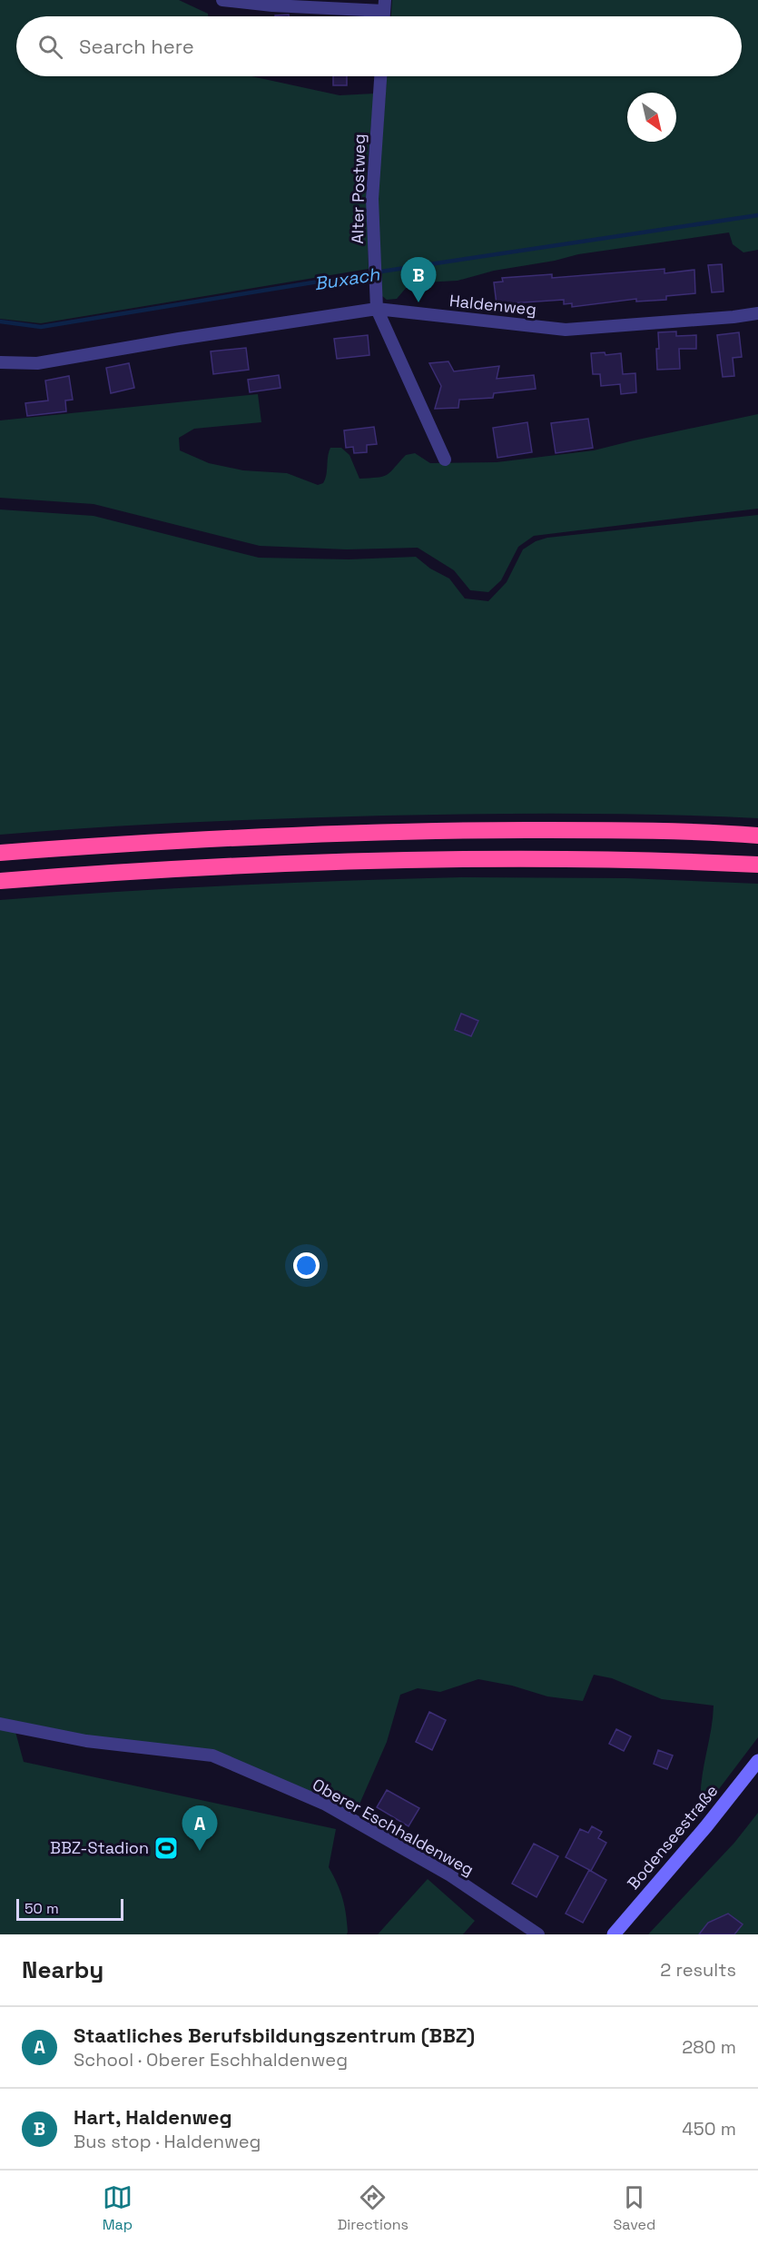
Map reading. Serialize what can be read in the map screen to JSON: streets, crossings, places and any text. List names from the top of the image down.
{
  "streets": {
    "main road": ["Bodenseestraße"],
    "street": ["Alter Postweg", "Haldenweg", "Oberer Eschhaldenweg"]
  },
  "crossings": [
    ["Alter Postweg", "Haldenweg"]
  ],
  "water": ["Buxach"],
  "places": {
    "sports": ["BBZ-Stadion"]
  },
  "scale_bar": "50 m",
  "north": "bottom right",
  "page": {
    "search": "Search here",
    "pins": ["B", "A"],
    "scale": "50 m",
    "heading": ["Nearby", "2 results"],
    "list": [
      {
        "mark": "A",
        "name": "Staatliches Berufsbildungszentrum (BBZ)",
        "note": "School · Oberer Eschhaldenweg",
        "value": "280 m"
      },
      {
        "mark": "B",
        "name": "Hart, Haldenweg",
        "note": "Bus stop · Haldenweg",
        "value": "450 m"
      }
    ],
    "nav": ["Map", "Directions", "Saved"]
  }
}
